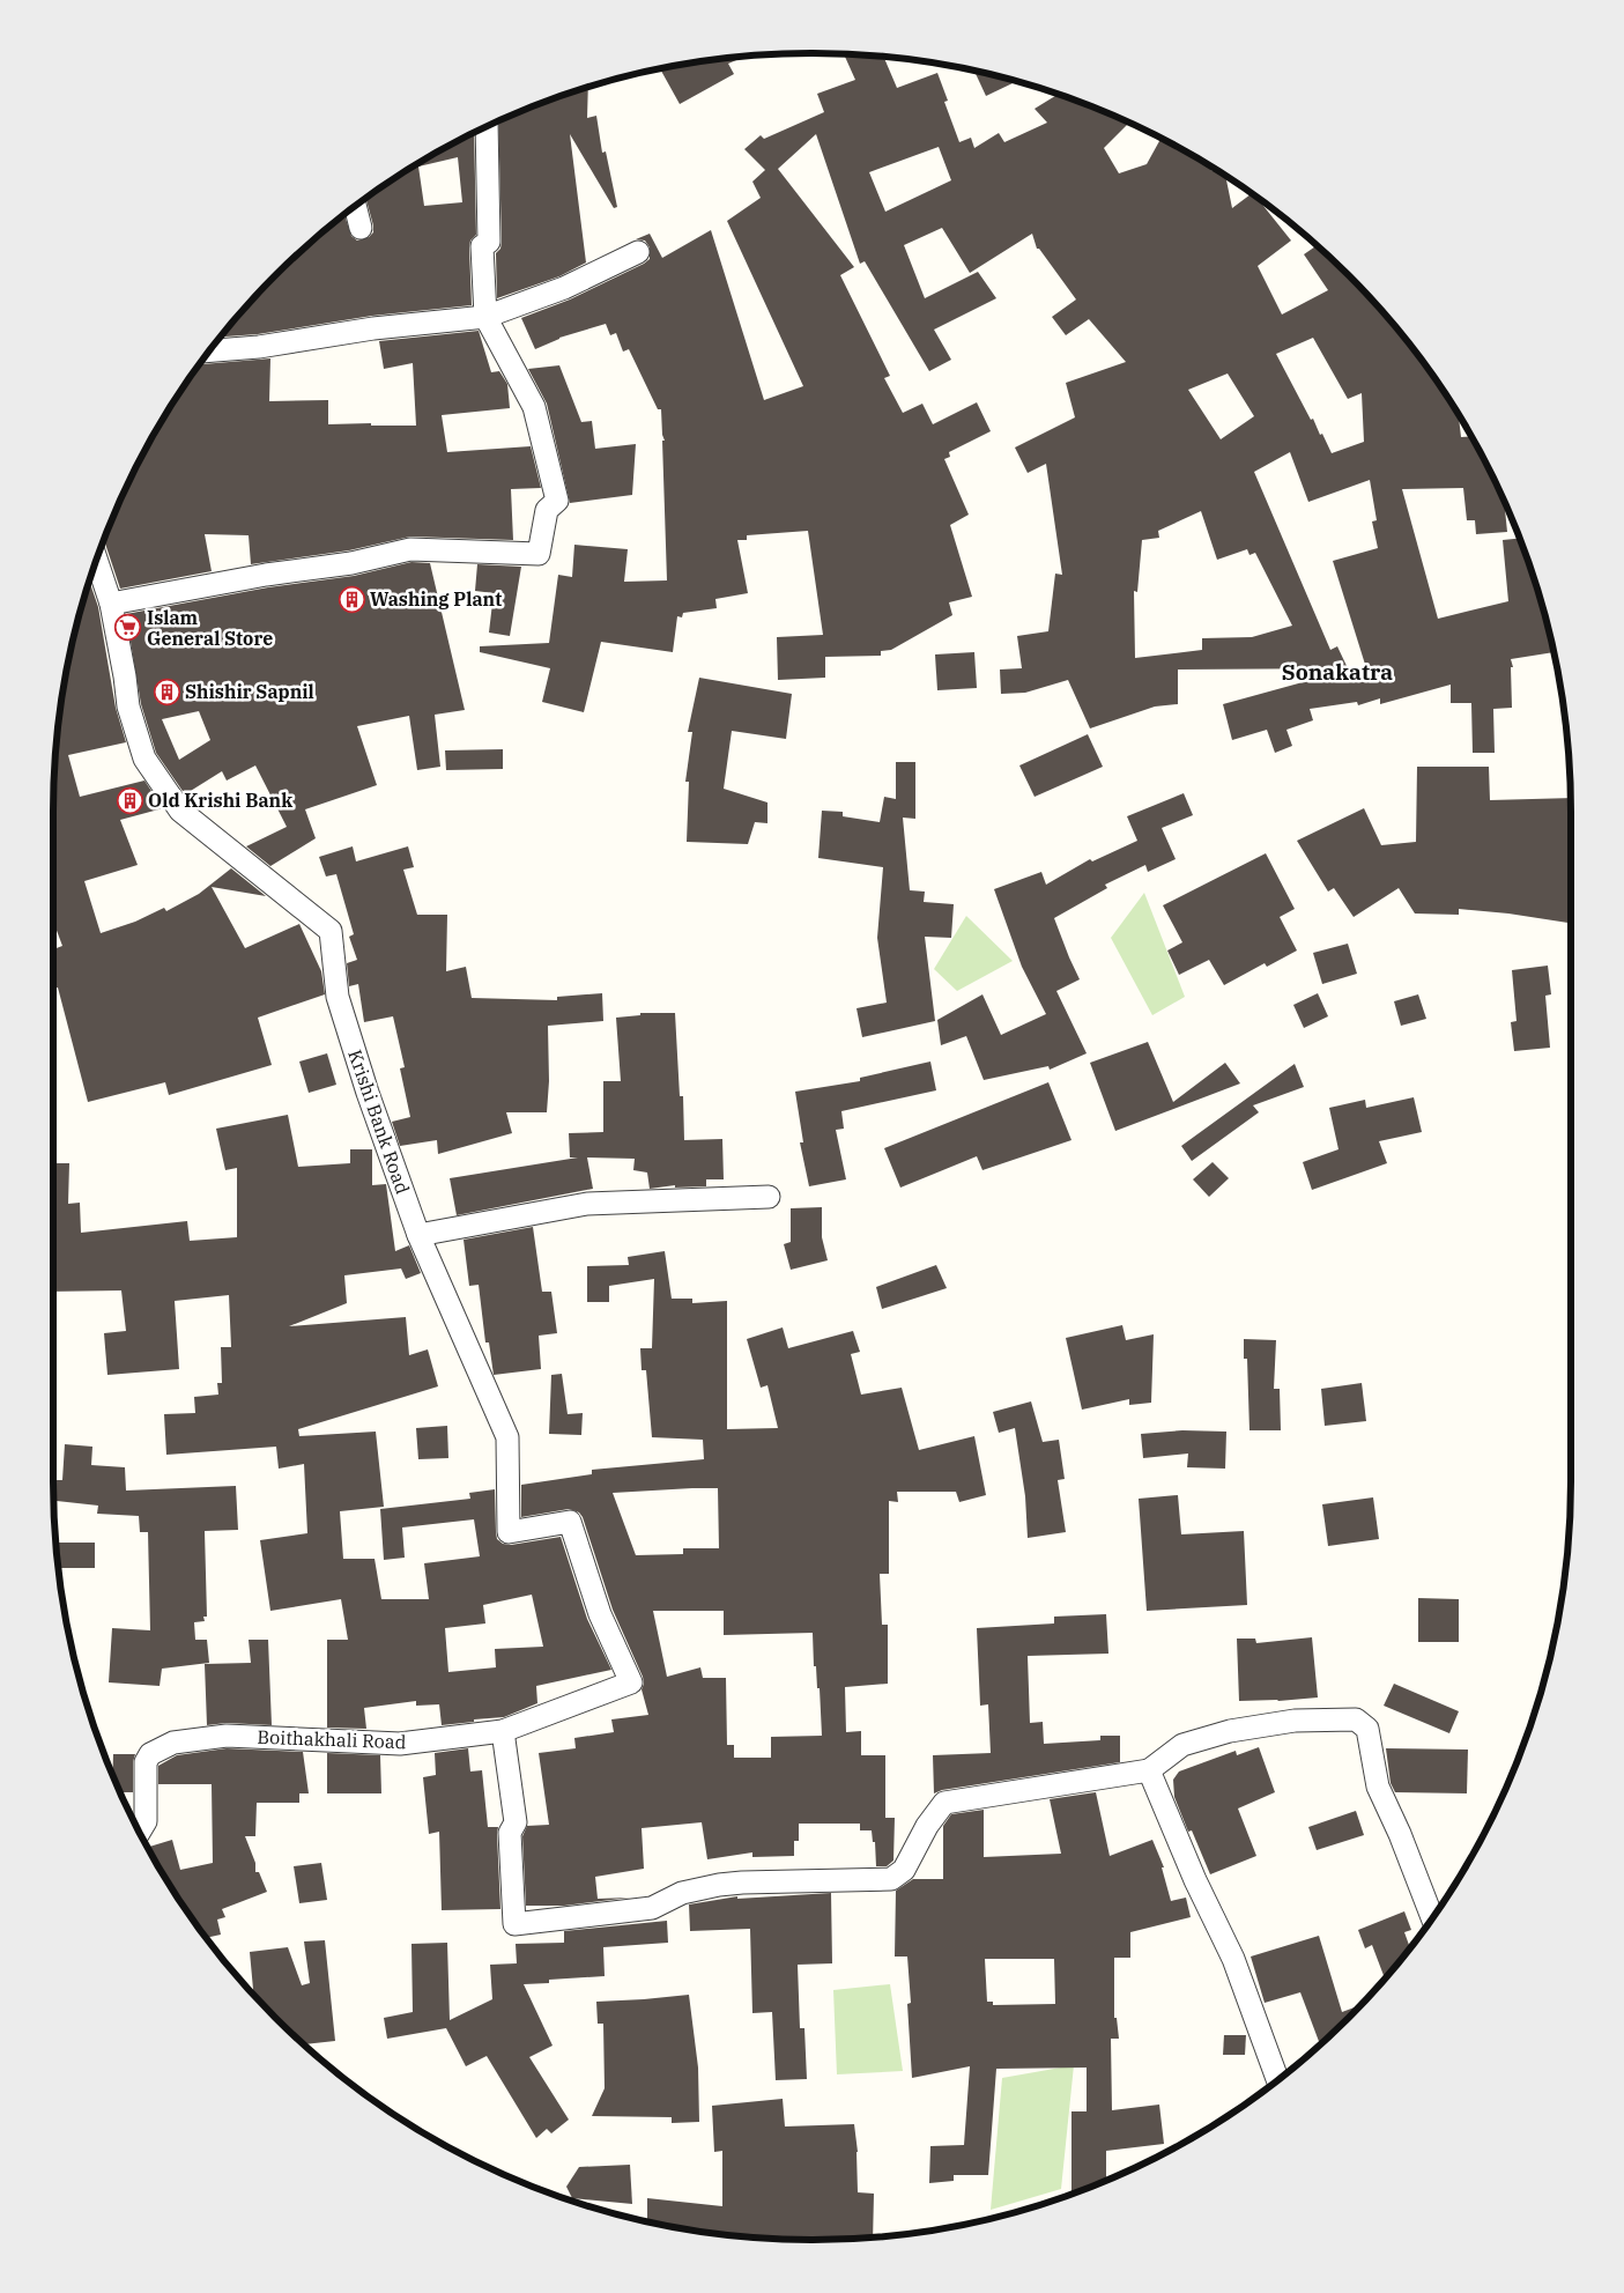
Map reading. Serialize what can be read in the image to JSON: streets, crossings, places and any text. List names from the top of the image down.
{
  "streets": {
    "street": ["Krishi Bank Road", "Boithakhali Road"]
  },
  "crossings": [
    ["Krishi Bank Road", "Boithakhali Road"]
  ],
  "districts": ["Sonakatra"],
  "places": {
    "building": ["Washing Plant", "Shishir Sapnil", "Old Krishi Bank"],
    "supermarket": ["Islam General Store"]
  }
}
